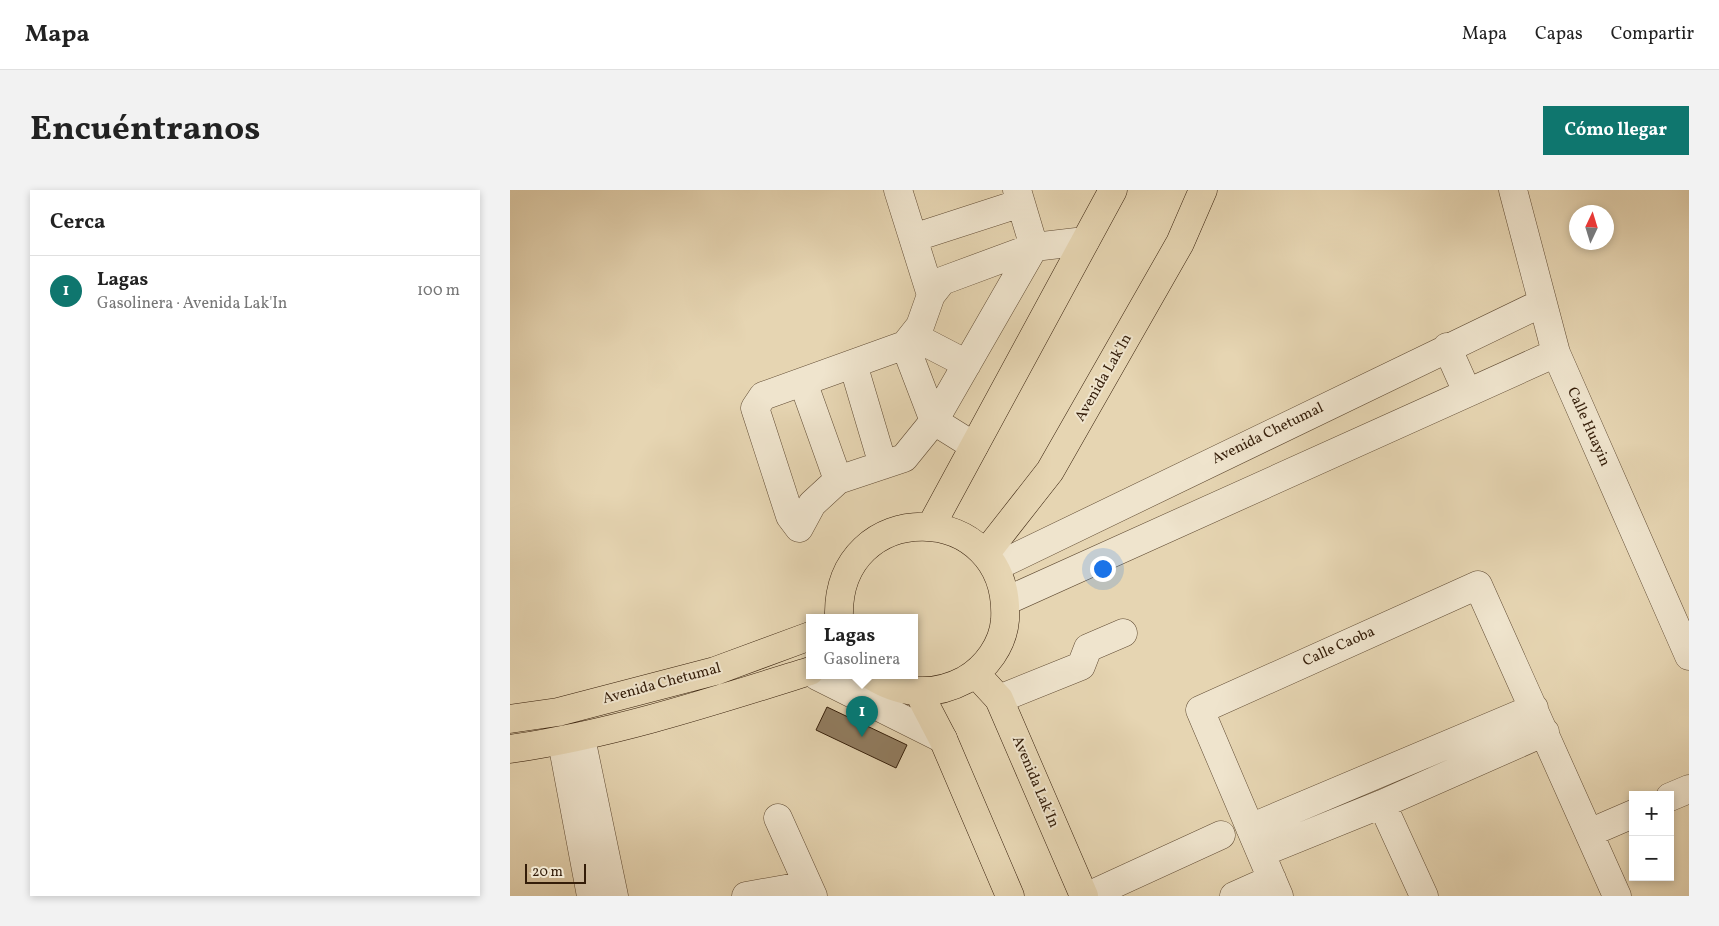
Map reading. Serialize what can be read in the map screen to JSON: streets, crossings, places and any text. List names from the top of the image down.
{
  "streets": {
    "main road": ["Avenida Lak'In", "Avenida Chetumal"],
    "street": ["Calle Huayin", "Calle Caoba"]
  },
  "crossings": [
    ["Avenida Lak'In", "Avenida Chetumal"],
    ["Calle Huayin", "Avenida Chetumal"]
  ],
  "scale_bar": "20 m",
  "north": "top",
  "page": {
    "header": "Mapa",
    "nav": ["Mapa", "Capas", "Compartir"],
    "title": "Encuéntranos",
    "buttons": "Cómo llegar",
    "heading": "Cerca",
    "list": [
      {
        "mark": "1",
        "name": "Lagas",
        "note": "Gasolinera · Avenida Lak'In",
        "value": "100 m"
      }
    ],
    "popup": ["Lagas", "Gasolinera"],
    "pins": "1",
    "map_buttons": ["+", "−"],
    "scale": "20 m"
  }
}
